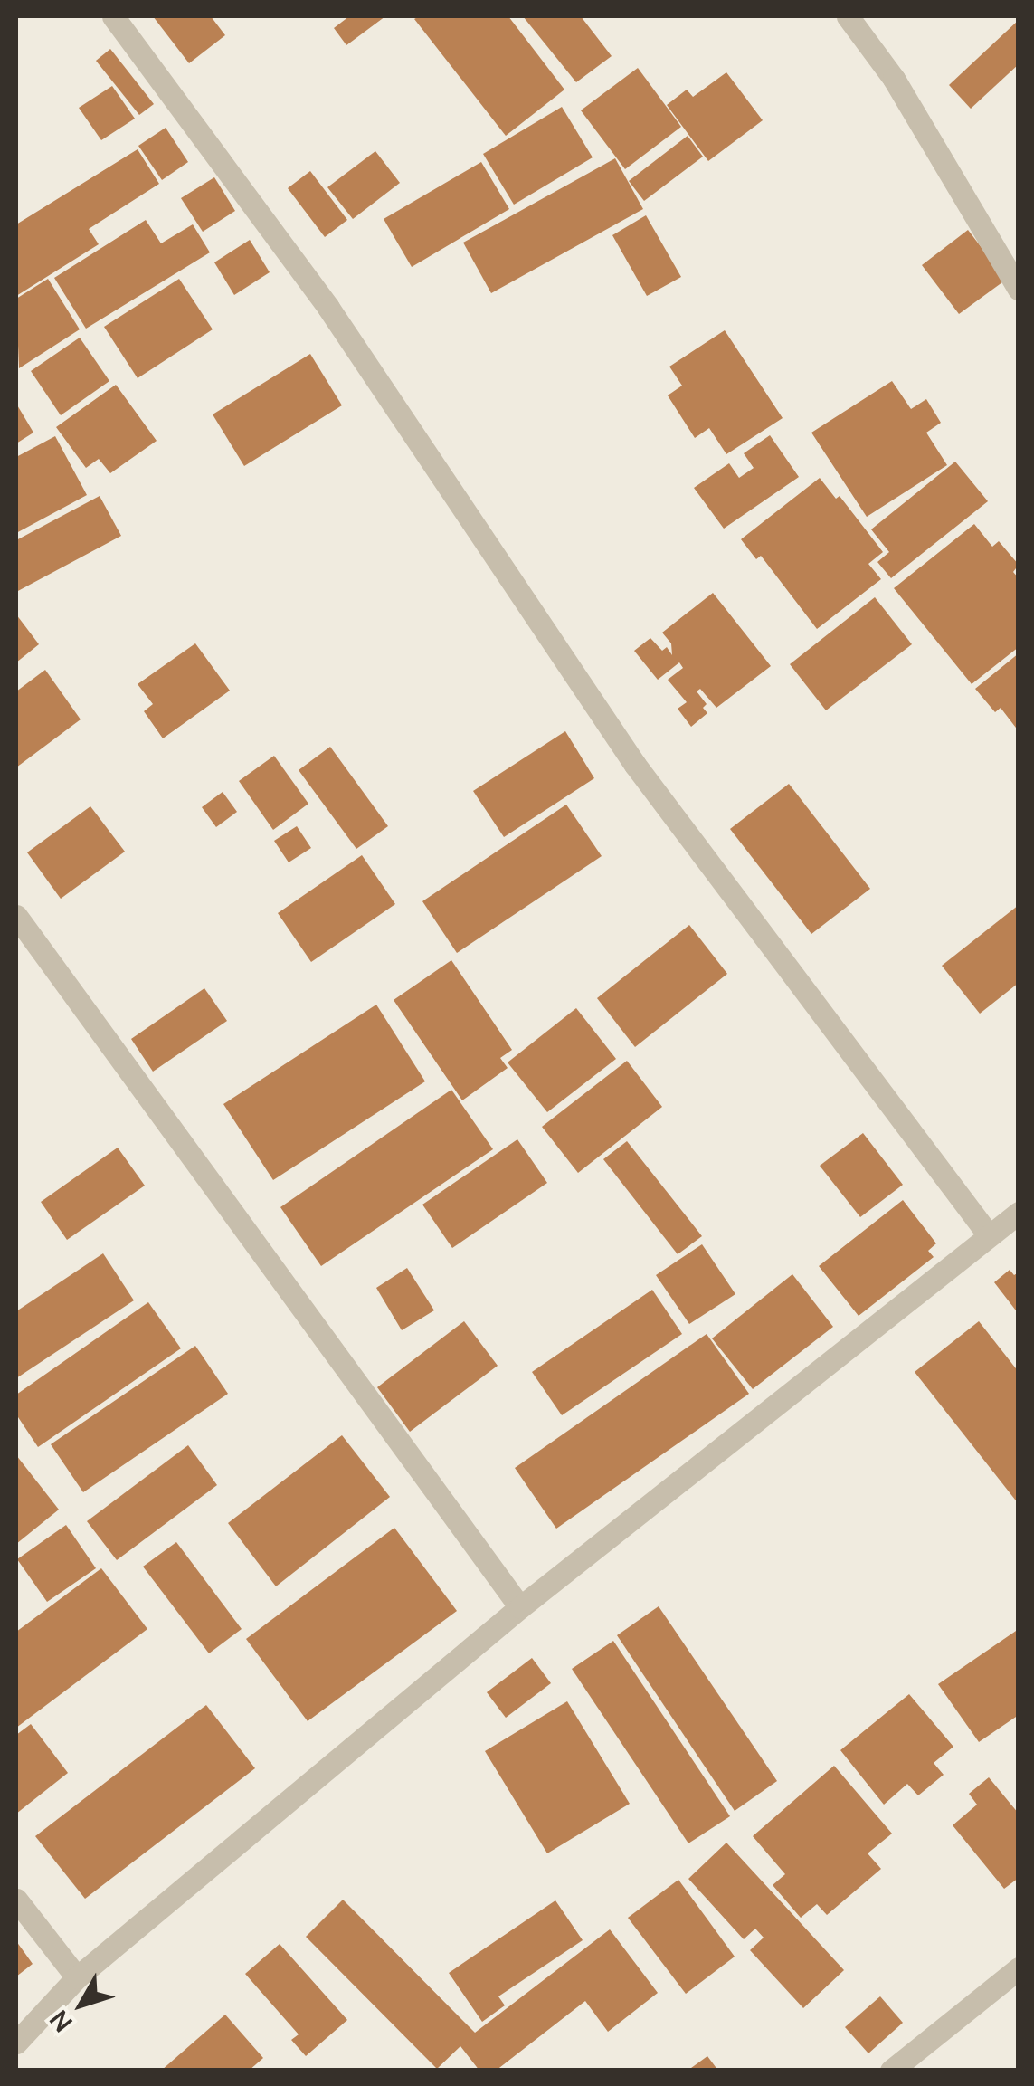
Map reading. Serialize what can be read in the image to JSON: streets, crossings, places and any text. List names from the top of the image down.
{
  "north": "bottom left"
}
